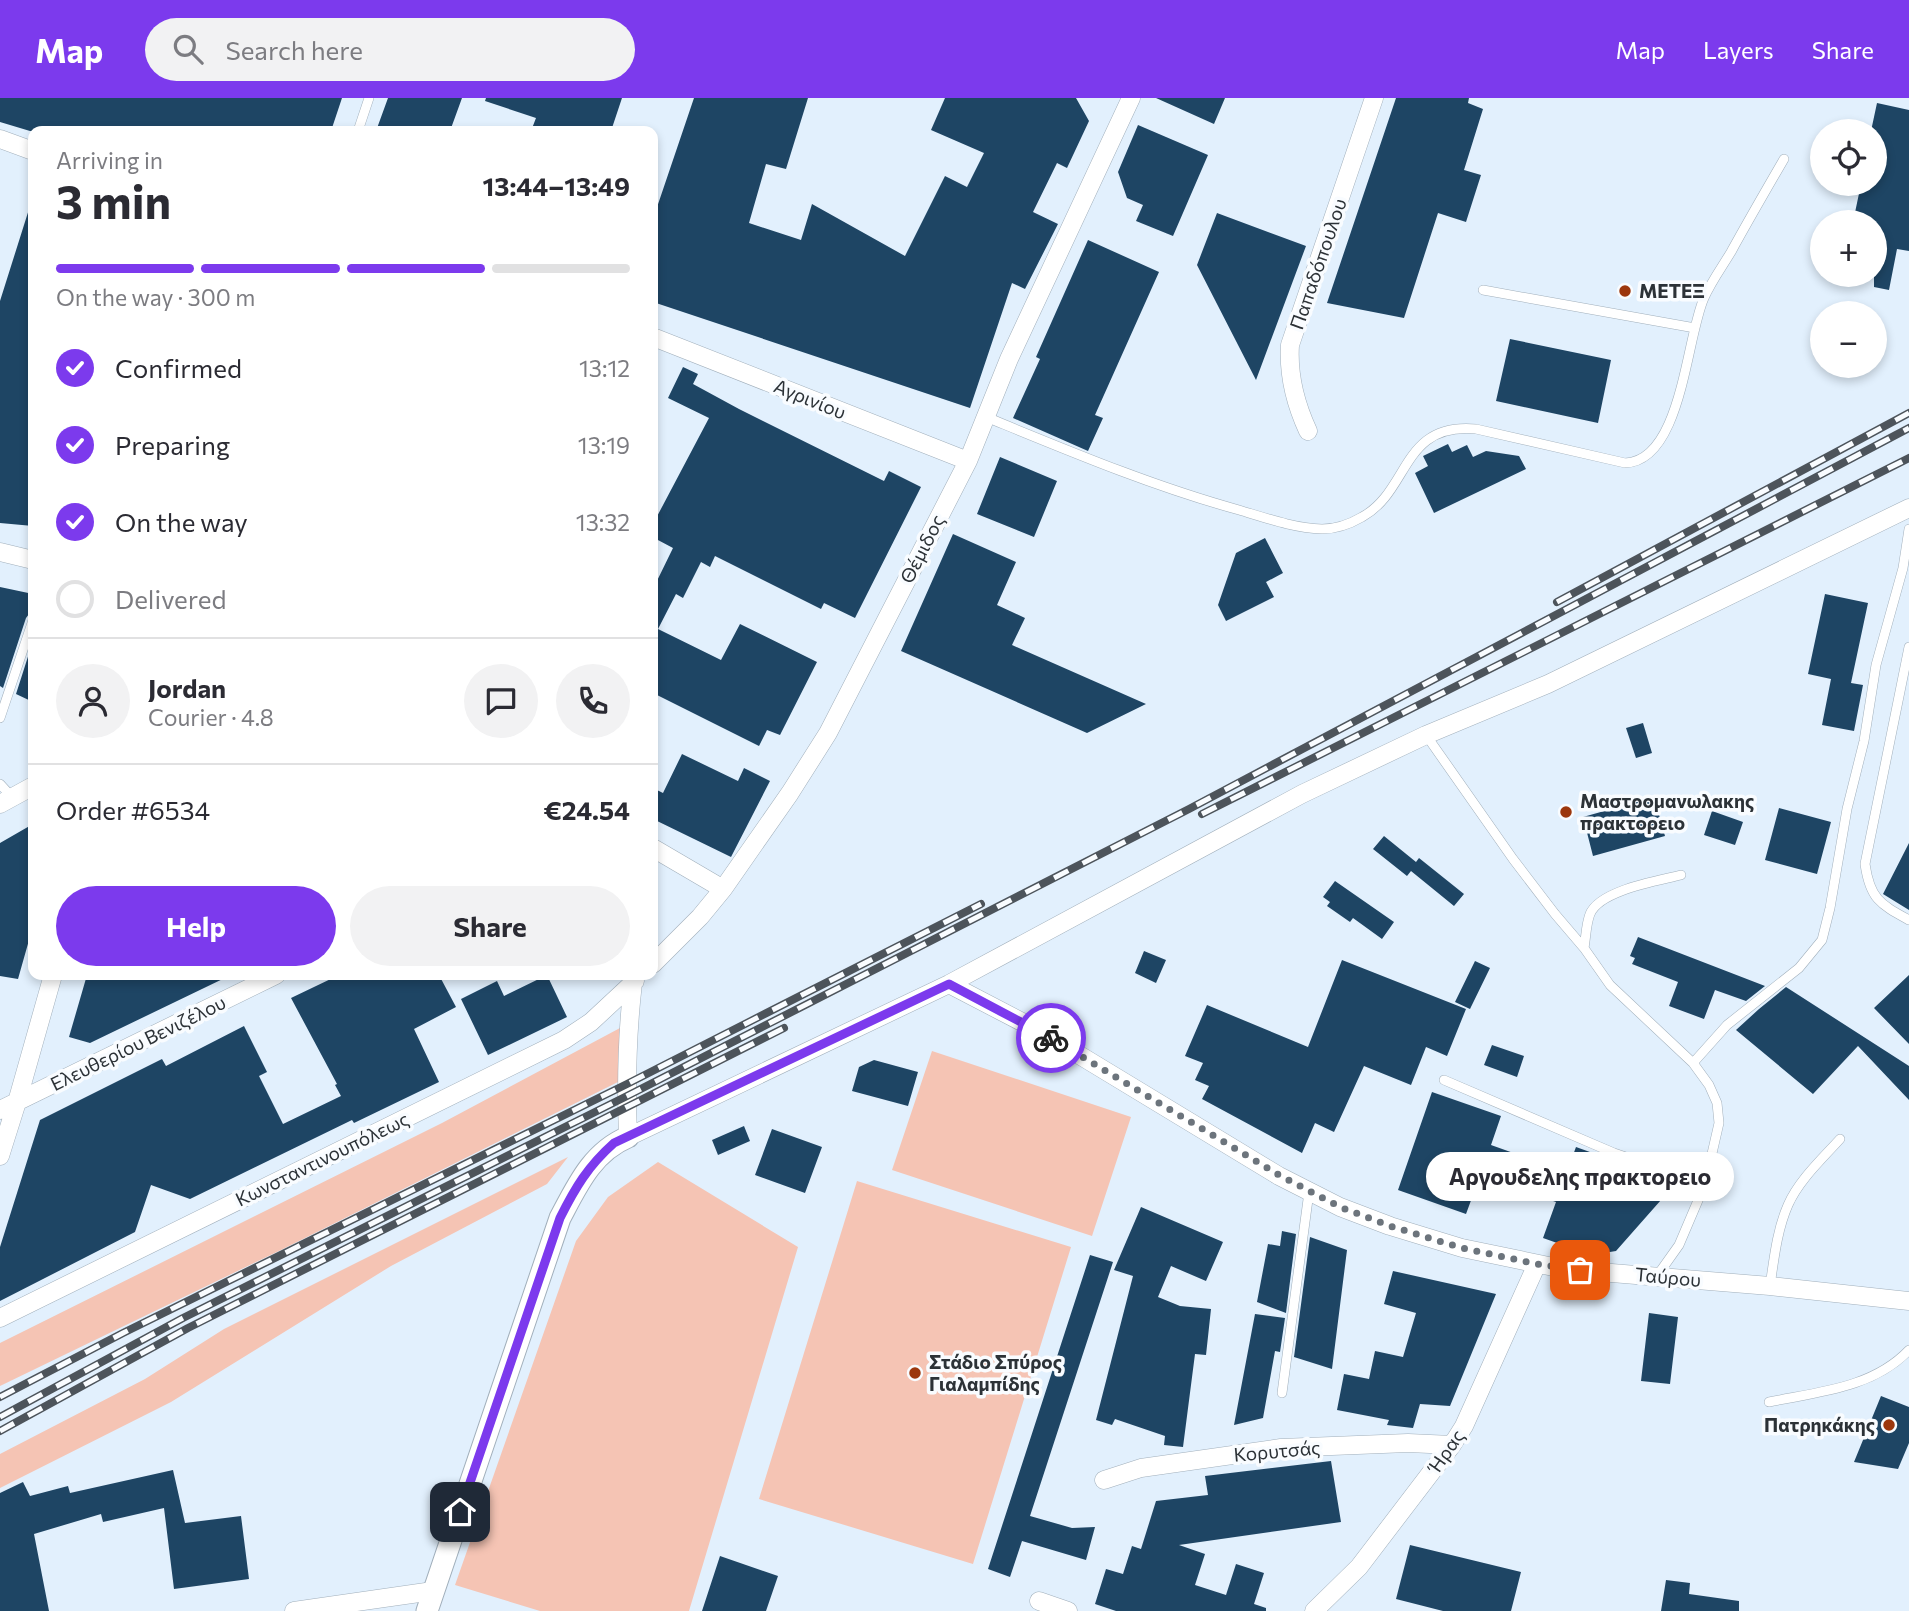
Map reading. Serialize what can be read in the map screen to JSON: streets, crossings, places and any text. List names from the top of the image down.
{
  "streets": {
    "street": [
      "Παπαδόπουλου",
      "Αγρινίου",
      "Θέμιδος",
      "Ελευθερίου Βενιζέλου",
      "Κωνσταντινουπόλεως",
      "Ταύρου",
      "Κορυτσάς",
      "Ήρας"
    ]
  },
  "crossings": [
    ["Αγρινίου", "Θέμιδος"],
    ["Ταύρου", "Ήρας"],
    ["Κορυτσάς", "Ήρας"]
  ],
  "places": [
    "ΜΕΤΕΞ",
    "Μαστρομανωλακης πρακτορειο",
    "Αργουδελης πρακτορειο",
    "Στάδιο Σπύρος Γιαλαμπίδης",
    "Πατρηκάκης"
  ],
  "page": {
    "header": "Map",
    "search": "Search here",
    "nav": ["Map", "Layers", "Share"],
    "map_buttons": ["+", "−"],
    "heading": ["3 min", "Arriving in", "13:44–13:49"],
    "panel": [
      "Jordan",
      "Courier · 4.8",
      "Order #6534",
      "€24.54"
    ],
    "bar": "On the way · 300 m",
    "list": [
      ["Confirmed", "13:12"],
      ["Preparing", "13:19"],
      ["On the way", "13:32"],
      "Delivered"
    ],
    "buttons": ["Help", "Share"],
    "bubble": "Αργουδελης πρακτορειο"
  }
}
